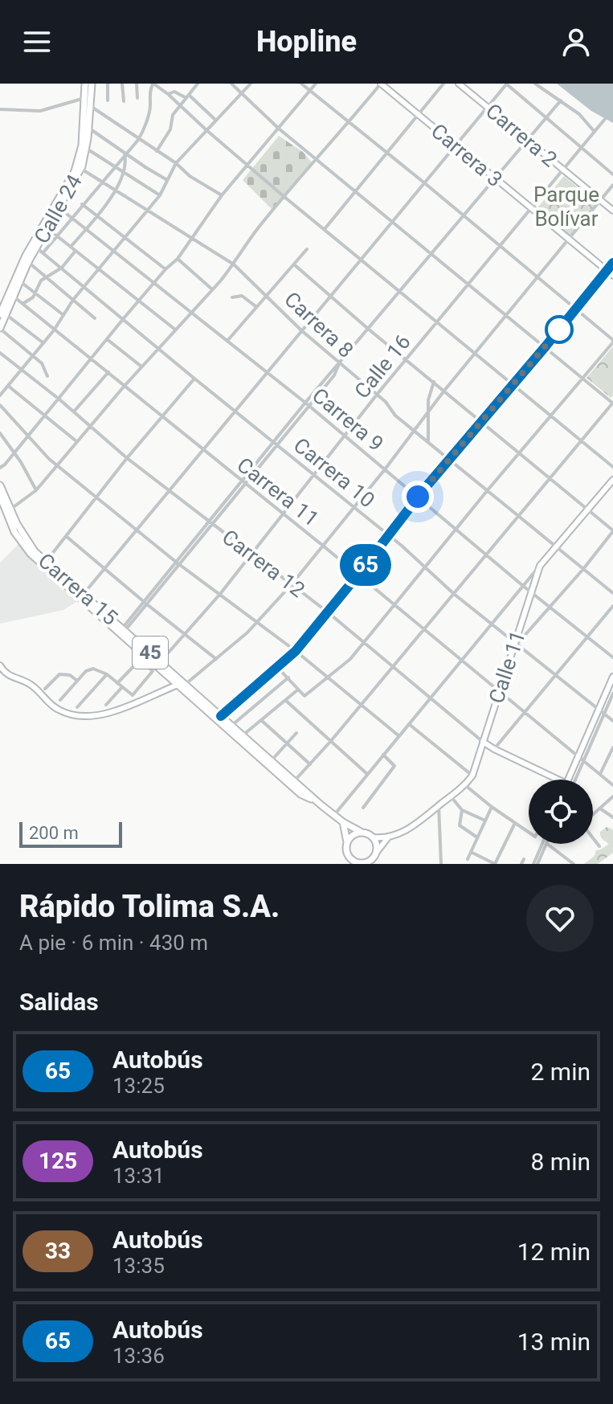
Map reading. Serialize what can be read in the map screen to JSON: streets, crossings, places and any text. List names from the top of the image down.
{
  "streets": {
    "main road": [
      "Carrera 2",
      "Carrera 3",
      "Calle 24",
      "Carrera 12",
      "Carrera 15",
      "45",
      "Calle 11"
    ],
    "street": [
      "Carrera 8",
      "Calle 16",
      "Carrera 9",
      "Carrera 10",
      "Carrera 11"
    ]
  },
  "crossings": [
    ["Carrera 2", "Calle 16"],
    ["Carrera 3", "Calle 16"],
    ["Calle 24", "Carrera 8"],
    ["Calle 24", "Carrera 9"],
    ["Calle 24", "Carrera 10"],
    ["Calle 24", "Carrera 11"],
    ["Carrera 8", "Calle 16"],
    ["Carrera 8", "Calle 11"],
    ["Calle 16", "Carrera 9"],
    ["Calle 16", "Carrera 10"],
    ["Calle 16", "Carrera 11"],
    ["Calle 16", "Carrera 12"],
    ["Calle 16", "Carrera 15"],
    ["Carrera 9", "Calle 11"],
    ["Carrera 10", "Calle 11"],
    ["Carrera 11", "Calle 11"],
    ["Carrera 12", "Calle 11"],
    ["Carrera 15", "45"],
    ["Carrera 15", "Calle 11"],
    ["45", "Calle 11"]
  ],
  "parks": ["Parque Bolívar"],
  "lines": ["bus line 65"],
  "scale_bar": "200 m",
  "page": {
    "header": "Hopline",
    "on_map": "65",
    "scale": "200 m",
    "heading": [
      ["Rápido Tolima S.A.", "A pie · 6 min · 430 m"],
      "Salidas"
    ],
    "list": [
      {
        "mark": "65",
        "name": "Autobús",
        "note": "13:25",
        "value": "2 min"
      },
      {
        "mark": "125",
        "name": "Autobús",
        "note": "13:31",
        "value": "8 min"
      },
      {
        "mark": "33",
        "name": "Autobús",
        "note": "13:35",
        "value": "12 min"
      },
      {
        "mark": "65",
        "name": "Autobús",
        "note": "13:36",
        "value": "13 min"
      }
    ]
  }
}
